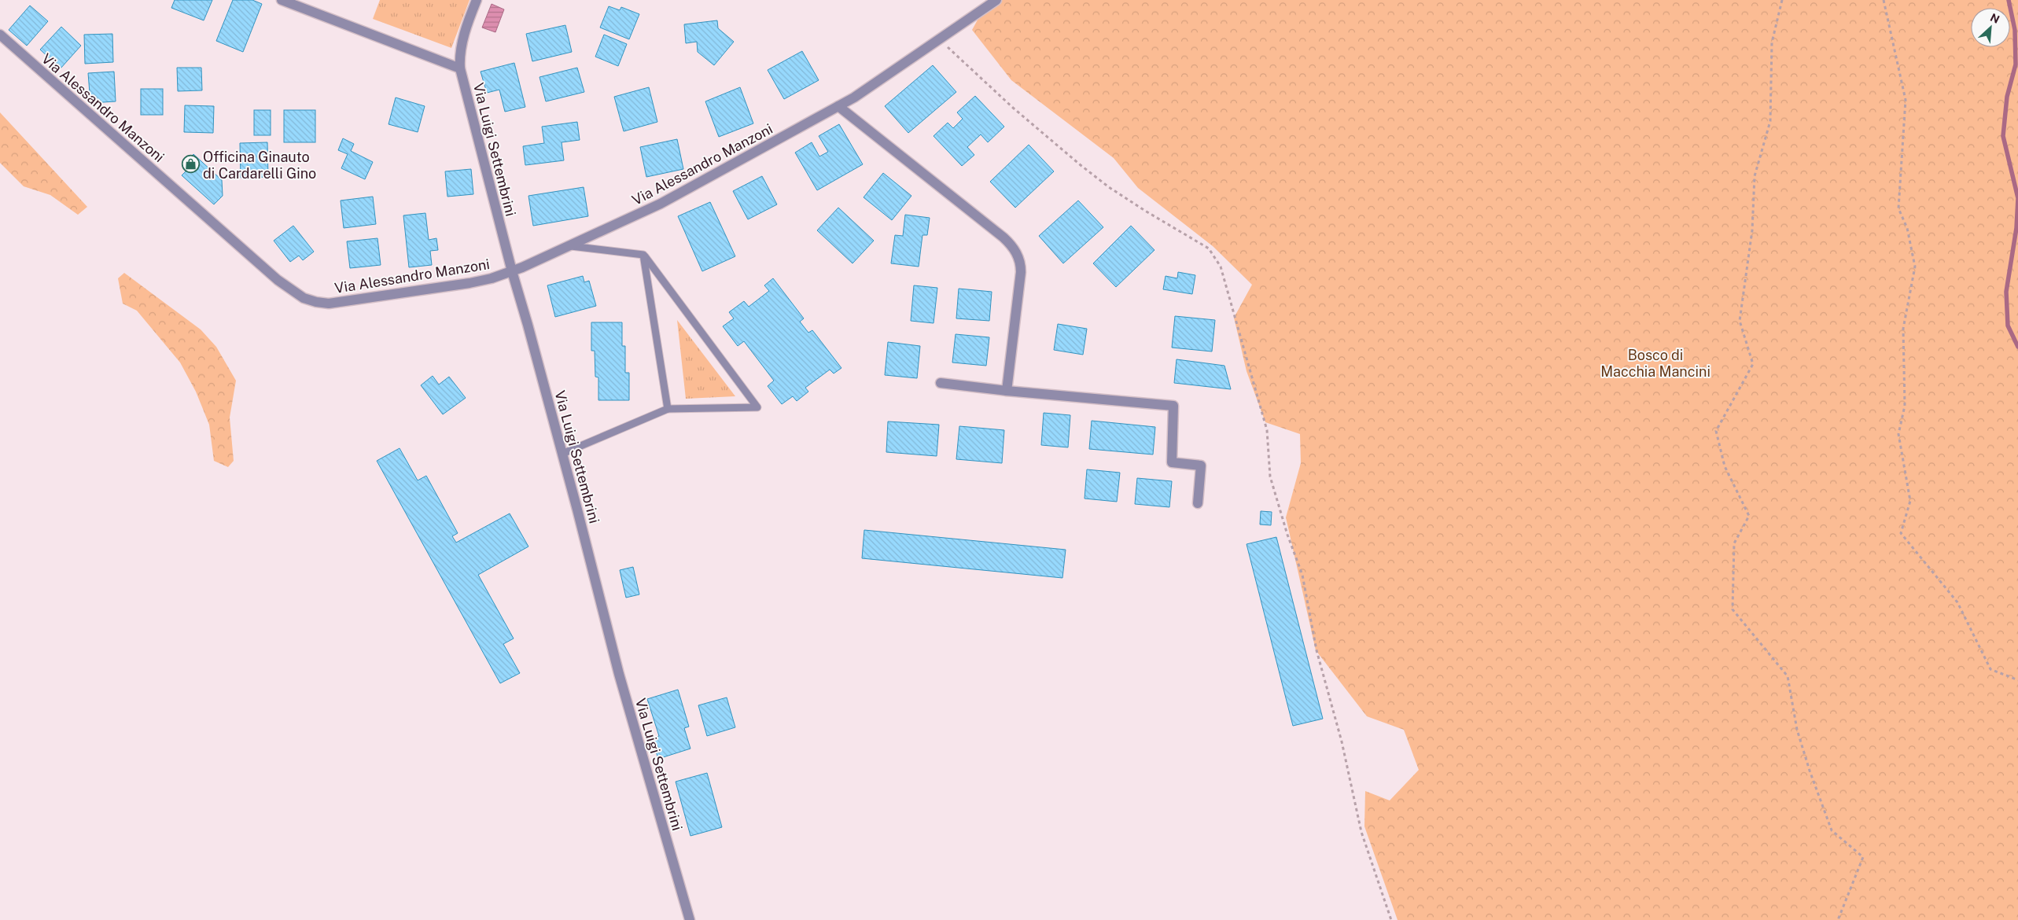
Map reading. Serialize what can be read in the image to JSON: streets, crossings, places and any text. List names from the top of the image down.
{
  "streets": {
    "street": ["Via Alessandro Manzoni", "Via Luigi Settembrini"]
  },
  "crossings": [
    ["Via Alessandro Manzoni", "Via Luigi Settembrini"]
  ],
  "parks": ["Bosco di Macchia Mancini"],
  "places": {
    "shop": ["Officina Ginauto di Cardarelli Gino"]
  },
  "north": "top right"
}
